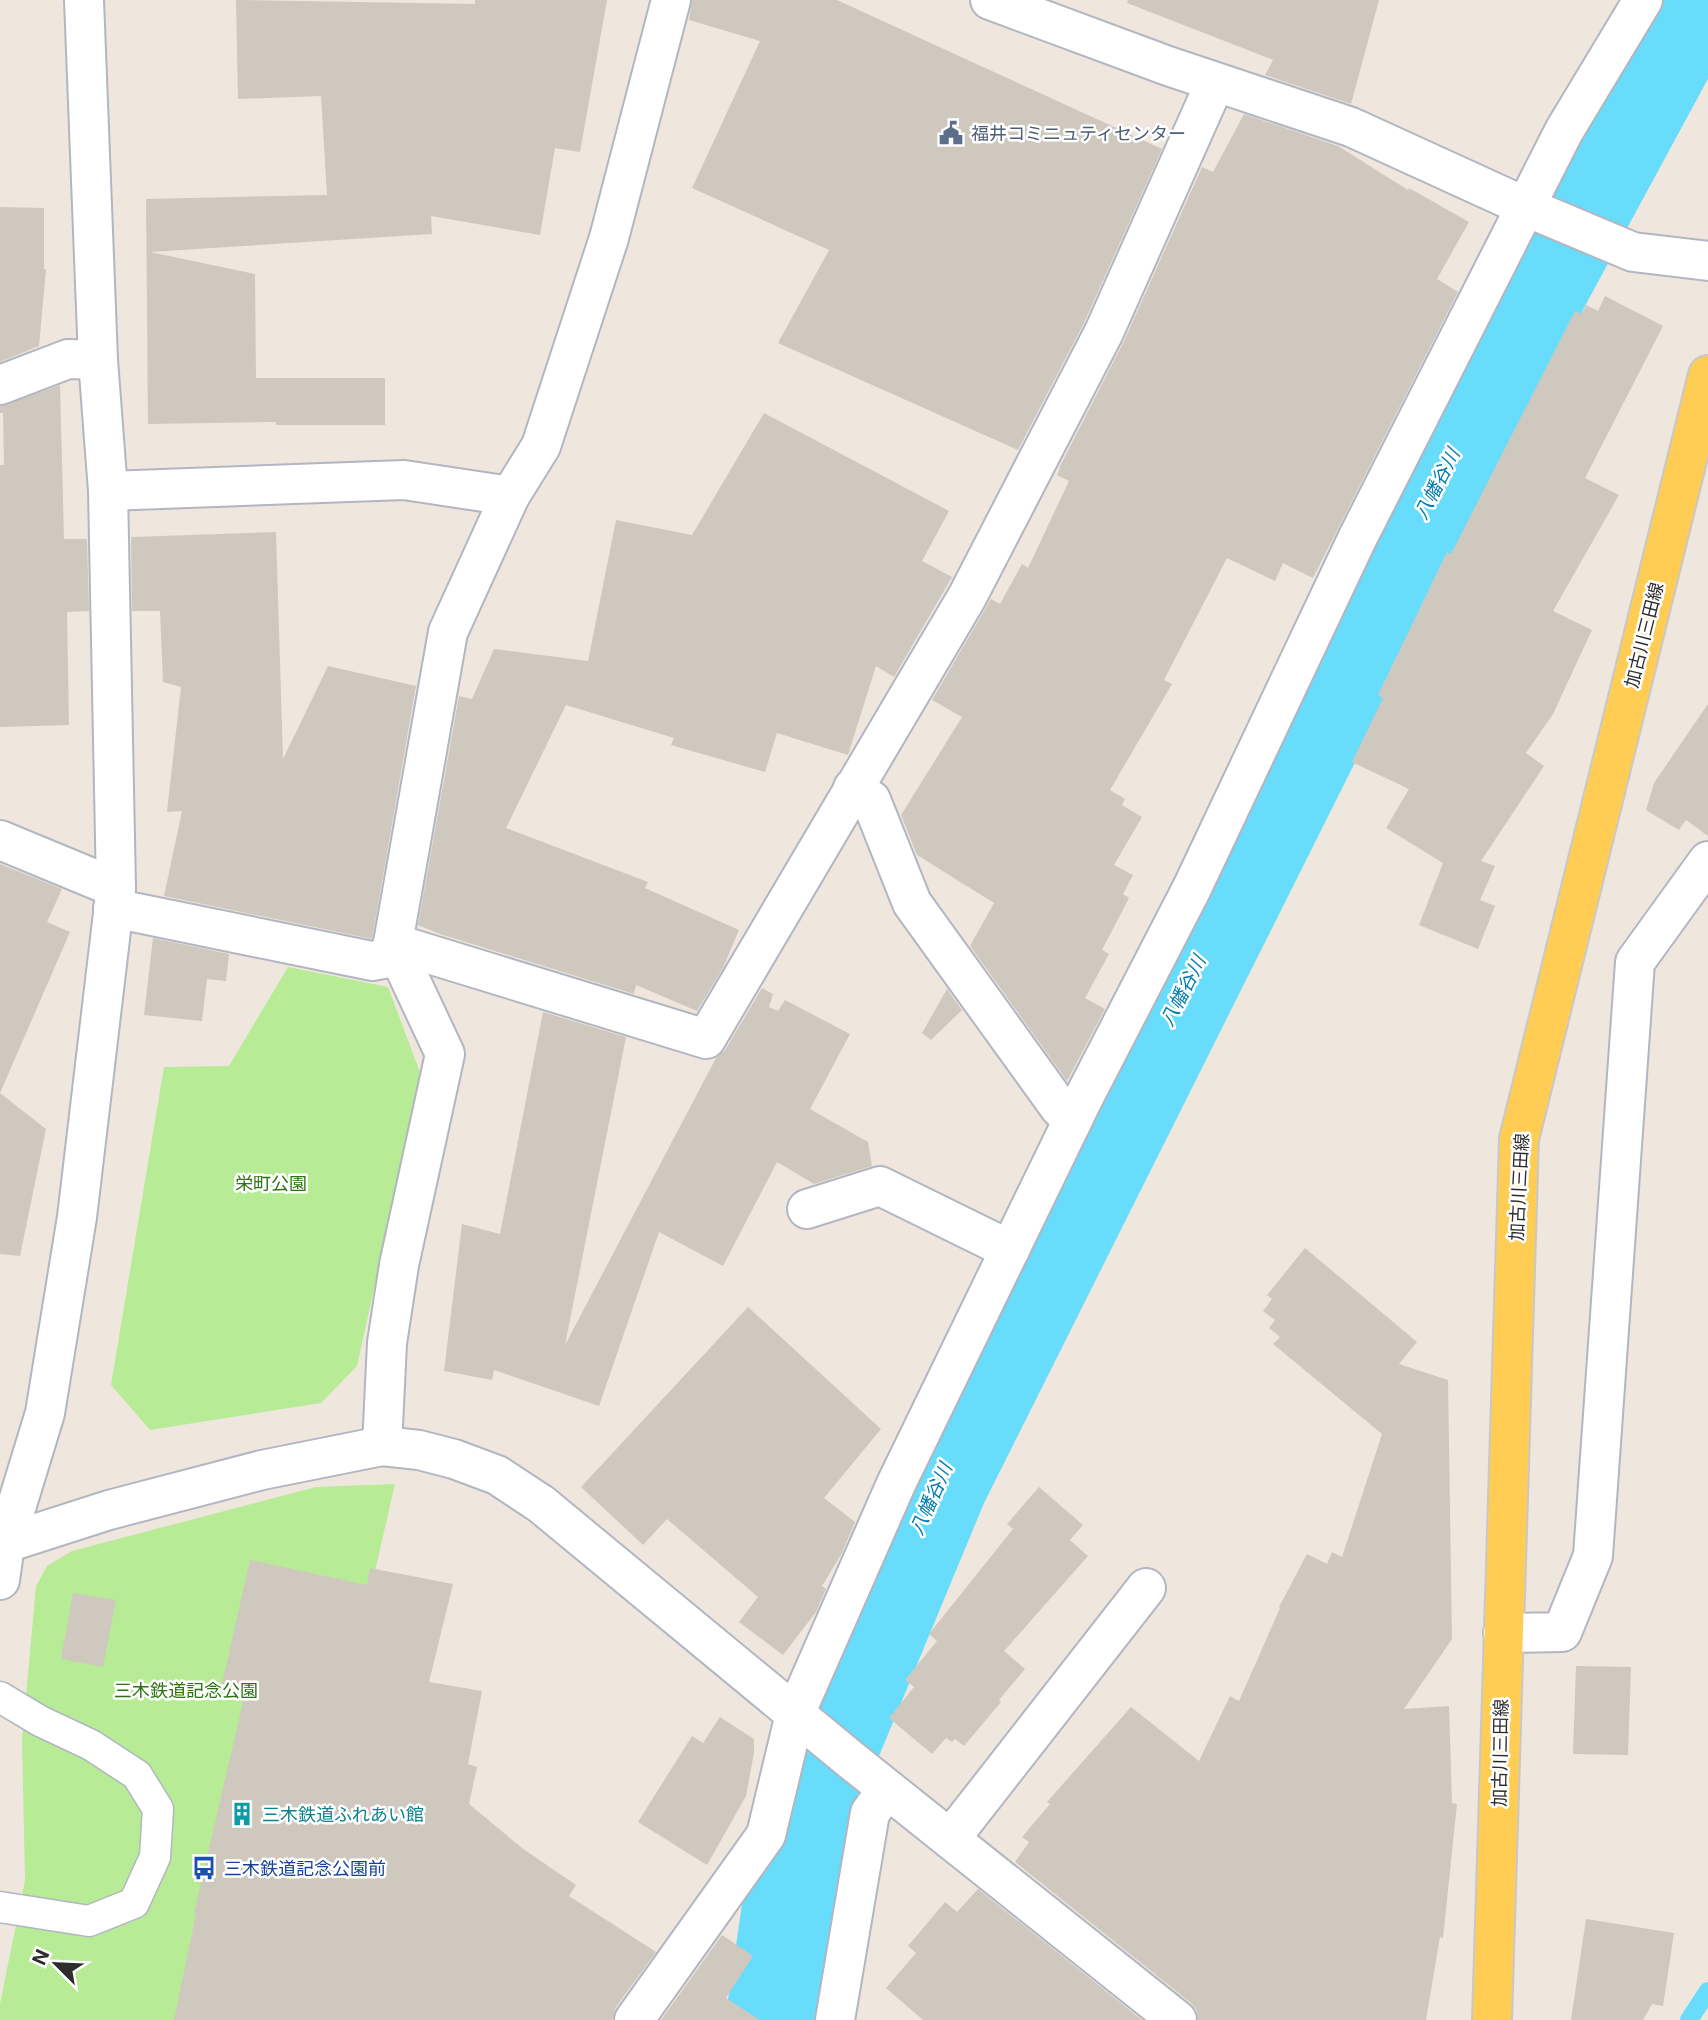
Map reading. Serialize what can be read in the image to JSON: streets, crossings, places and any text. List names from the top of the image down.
{
  "streets": {
    "main road": ["加古川三田線"]
  },
  "water": ["八幡谷川"],
  "parks": ["栄町公園", "三木鉄道記念公園"],
  "places": {
    "public building": ["福井コミニュティセンター"],
    "building": ["三木鉄道ふれあい館"],
    "bus stop": ["三木鉄道記念公園前"]
  },
  "north": "top left"
}
